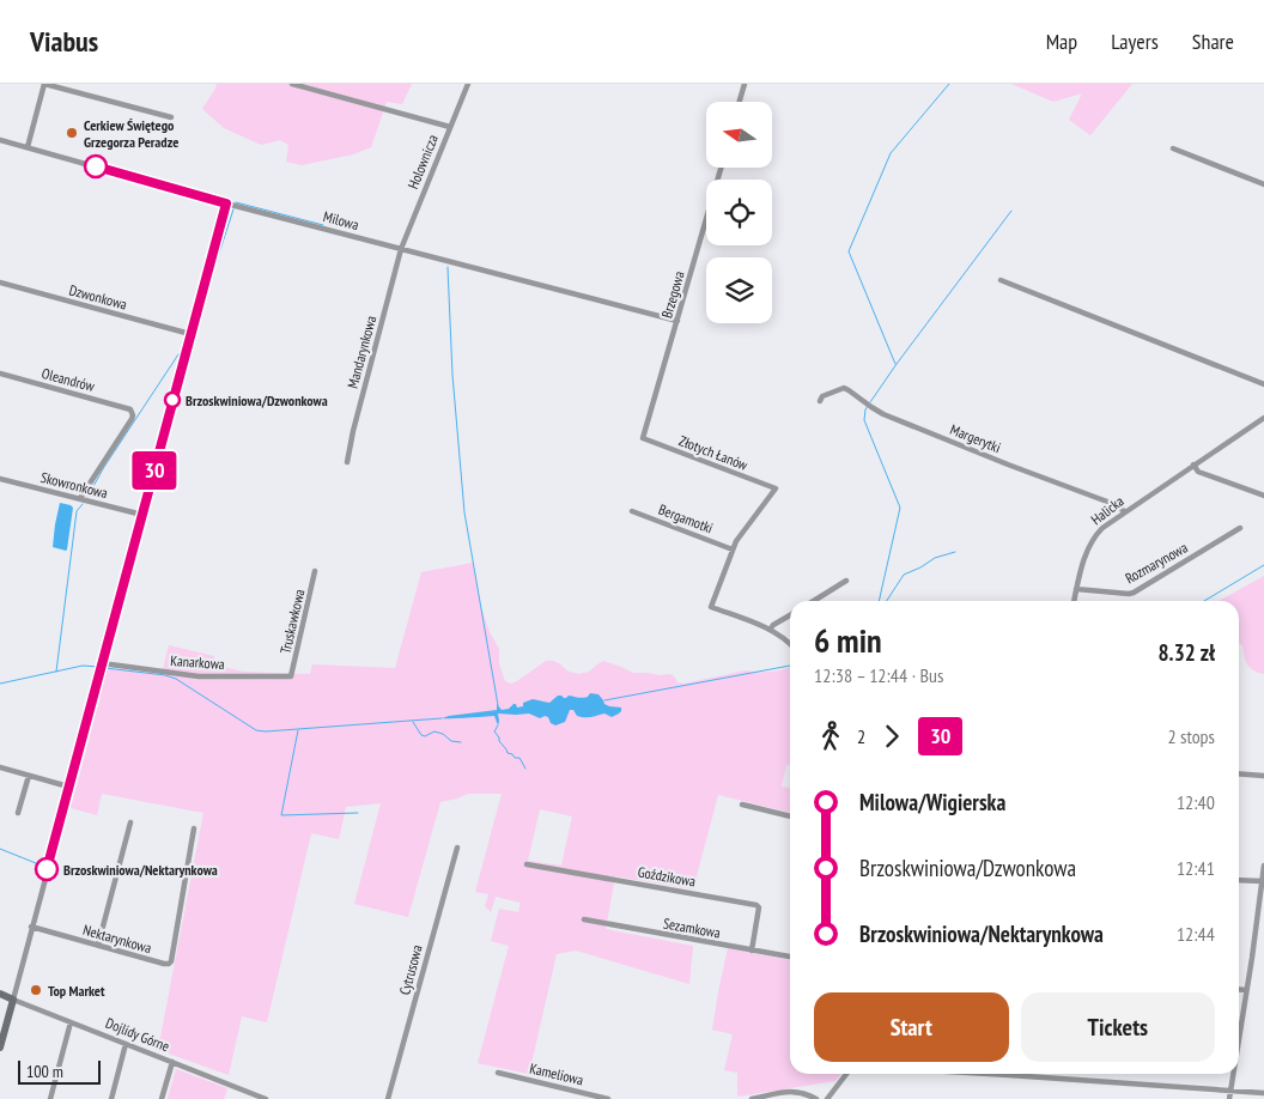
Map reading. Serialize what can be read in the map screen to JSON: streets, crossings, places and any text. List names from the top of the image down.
{
  "streets": {
    "street": [
      "Holownicza",
      "Milowa",
      "Brzegowa",
      "Dzwonkowa",
      "Mandarynkowa",
      "Oleandrów",
      "Margerytki",
      "Złotych Łanów",
      "Skowronkowa",
      "Halicka",
      "Bergamotki",
      "Rozmarynowa",
      "Truskawkowa",
      "Kanarkowa",
      "Goździkowa",
      "Sezamkowa",
      "Nektarynkowa",
      "Cytrusowa",
      "Dojlidy Górne",
      "Kameliowa"
    ]
  },
  "crossings": [
    ["Holownicza", "Milowa"],
    ["Holownicza", "Mandarynkowa"],
    ["Milowa", "Brzegowa"],
    ["Milowa", "Mandarynkowa"],
    ["Brzegowa", "Złotych Łanów"],
    ["Oleandrów", "Skowronkowa"],
    ["Margerytki", "Halicka"],
    ["Złotych Łanów", "Bergamotki"],
    ["Halicka", "Rozmarynowa"],
    ["Truskawkowa", "Kanarkowa"],
    ["Goździkowa", "Sezamkowa"]
  ],
  "places": [
    "Cerkiew Świętego Grzegorza Peradze",
    "Brzoskwiniowa/Dzwonkowa",
    "Brzoskwiniowa/Nektarynkowa",
    "Top Market"
  ],
  "lines": ["bus line 30"],
  "scale_bar": "100 m",
  "north": "left",
  "page": {
    "header": "Viabus",
    "nav": ["Map", "Layers", "Share"],
    "on_map": "30",
    "heading": ["6 min", "12:38 – 12:44 · Bus", "8.32 zł"],
    "legs": ["2", "30", "2 stops"],
    "list": [
      {
        "name": "Milowa/Wigierska",
        "value": "12:40"
      },
      {
        "name": "Brzoskwiniowa/Dzwonkowa",
        "value": "12:41"
      },
      {
        "name": "Brzoskwiniowa/Nektarynkowa",
        "value": "12:44"
      }
    ],
    "buttons": ["Start", "Tickets"],
    "scale": "100 m"
  }
}
